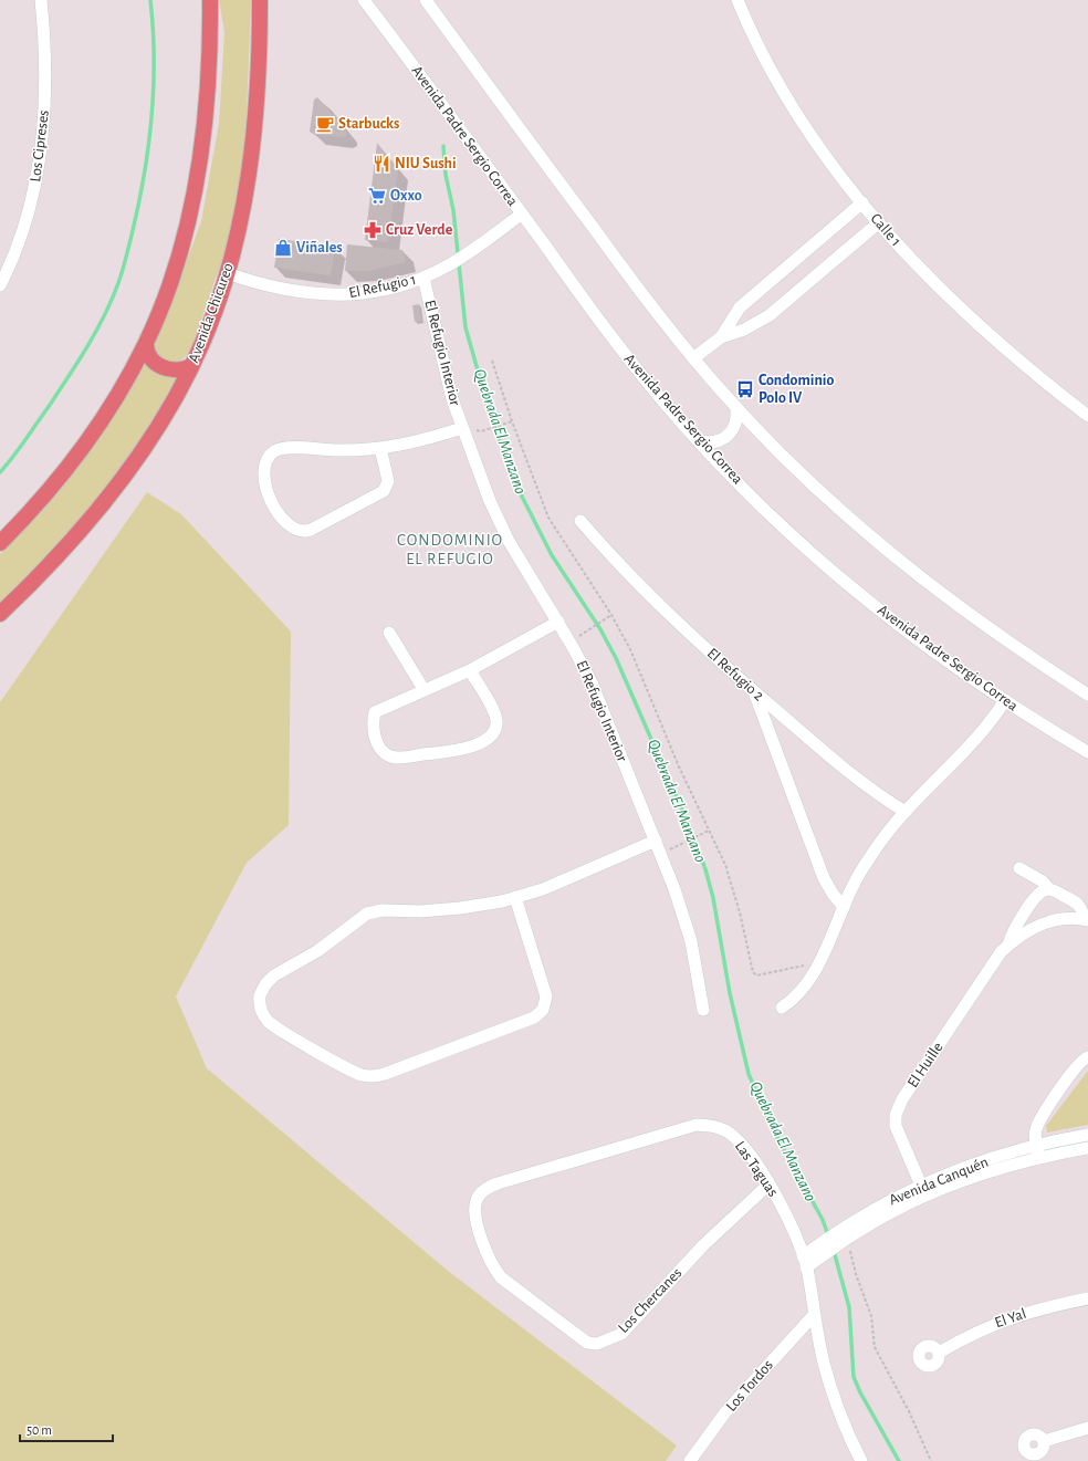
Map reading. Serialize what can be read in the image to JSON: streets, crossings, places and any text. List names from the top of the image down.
{
  "streets": {
    "main road": ["Avenida Chicureo"],
    "street": [
      "Avenida Padre Sergio Correa",
      "Los Cipreses",
      "Calle 1",
      "El Refugio 1",
      "El Refugio Interior",
      "El Refugio 2",
      "El Huille",
      "Las Taguas",
      "Avenida Canquén",
      "Los Chercanes",
      "El Yal",
      "Los Tordos"
    ]
  },
  "crossings": [
    ["Avenida Padre Sergio Correa", "El Refugio 1"],
    ["El Refugio 1", "Avenida Chicureo"],
    ["El Refugio 1", "El Refugio Interior"],
    ["El Huille", "Avenida Canquén"],
    ["Las Taguas", "Avenida Canquén"],
    ["Las Taguas", "Los Chercanes"],
    ["Las Taguas", "Los Tordos"]
  ],
  "districts": ["CONDOMINIO EL REFUGIO"],
  "water": ["Quebrada El Manzano"],
  "places": {
    "cafe": ["Starbucks"],
    "restaurant": ["NIU Sushi"],
    "supermarket": ["Oxxo"],
    "pharmacy": ["Cruz Verde"],
    "shop": ["Viñales"],
    "bus stop": ["Condominio Polo IV"]
  },
  "scale_bar": "50 m"
}
